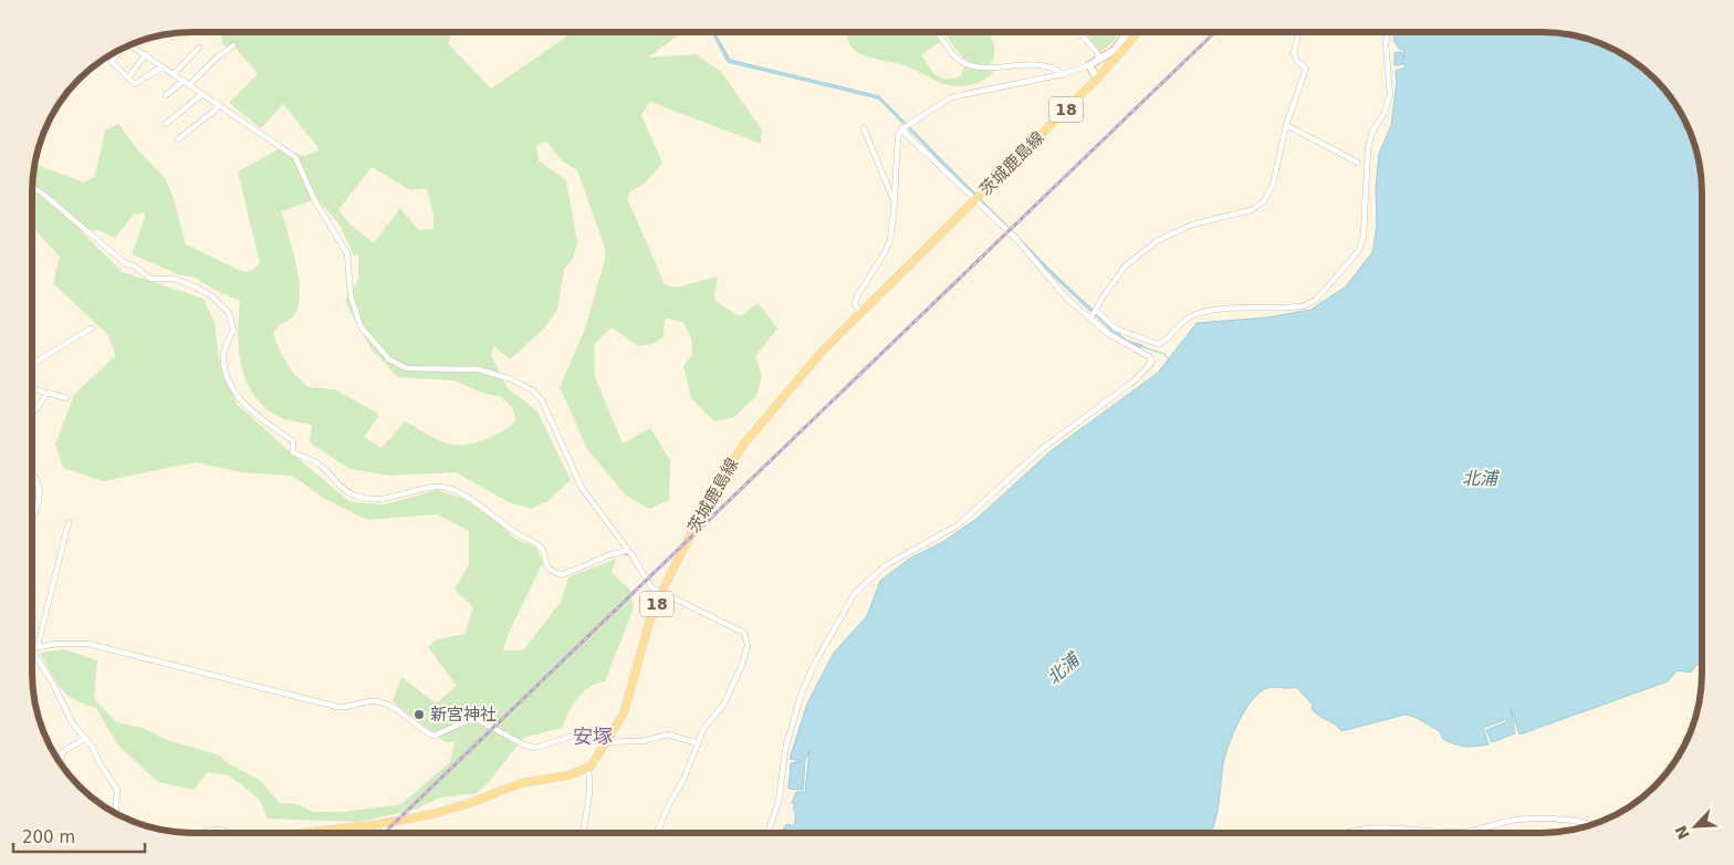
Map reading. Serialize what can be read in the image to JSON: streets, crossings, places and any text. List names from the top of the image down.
{
  "streets": {
    "main road": ["18", "茨城鹿島線"]
  },
  "districts": ["安塚"],
  "water": ["北浦"],
  "places": ["新宮神社"],
  "scale_bar": "200 m",
  "north": "bottom left"
}
